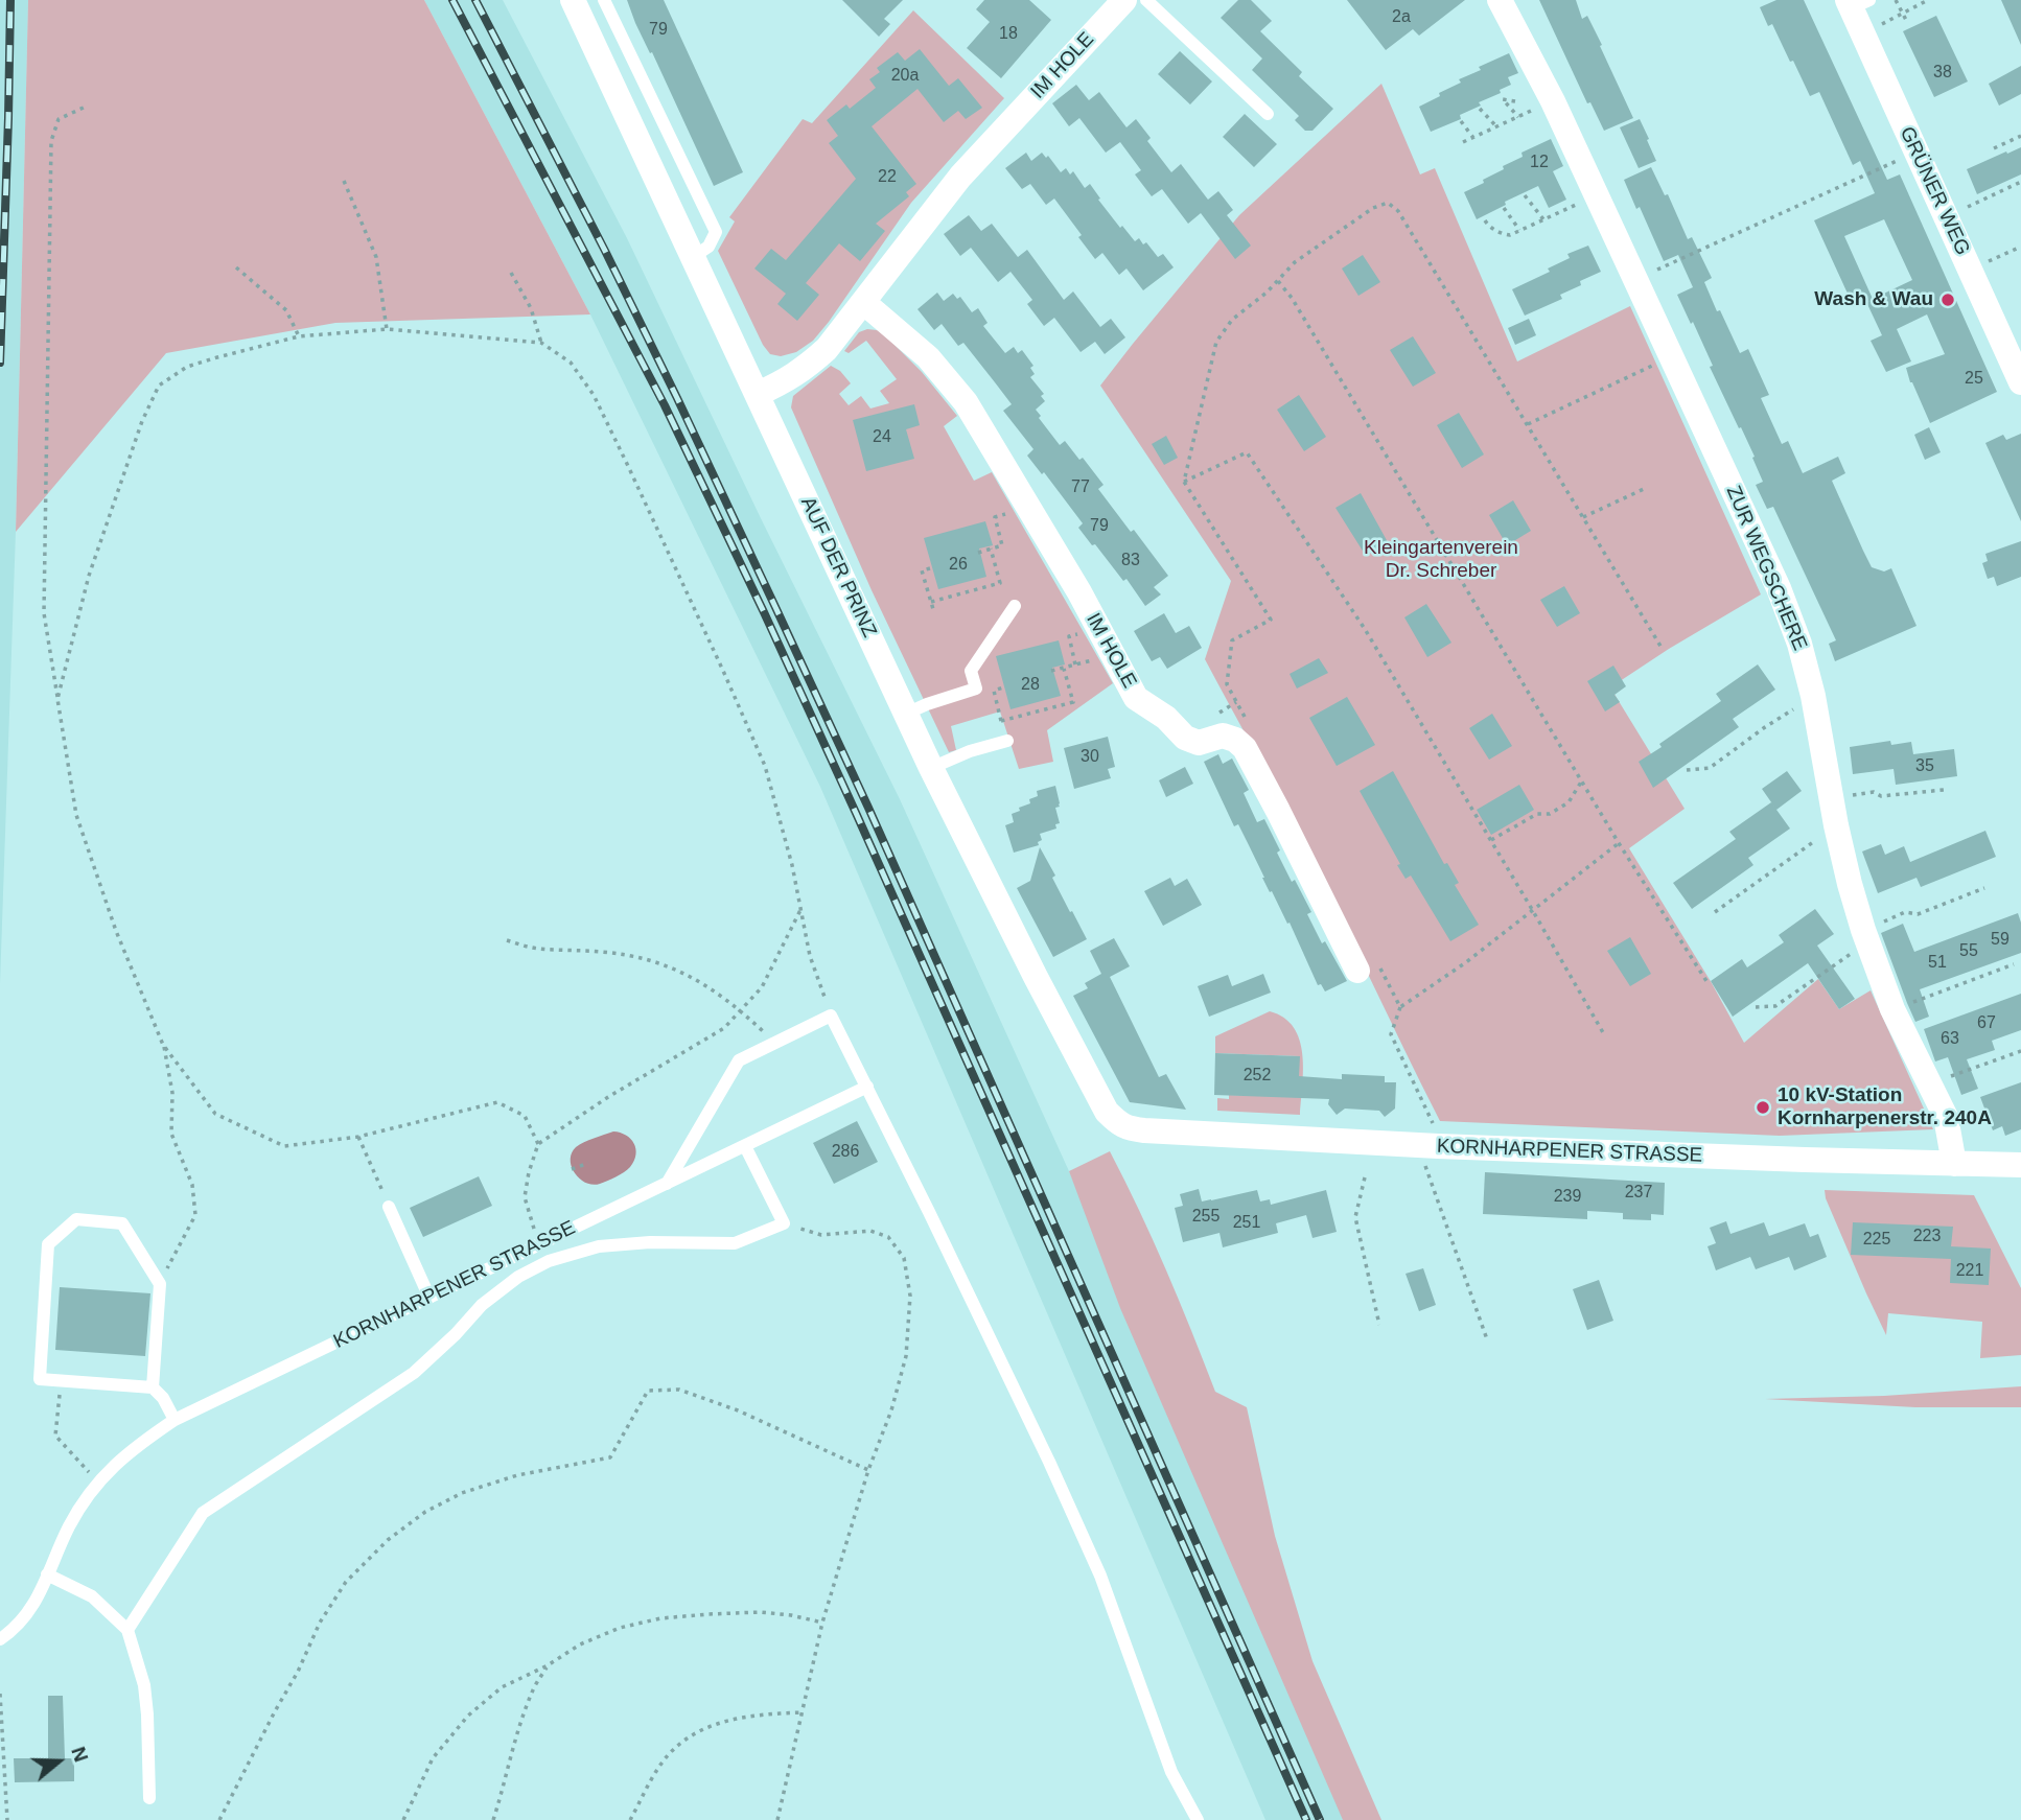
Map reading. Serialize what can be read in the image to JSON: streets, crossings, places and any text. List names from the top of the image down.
{
  "streets": {
    "street": [
      "IM HOLE",
      "GRÜNER WEG",
      "AUF DER PRINZ",
      "ZUR WEGSCHERE",
      "KORNHARPENER STRASSE"
    ]
  },
  "crossings": [
    ["IM HOLE", "AUF DER PRINZ"],
    ["AUF DER PRINZ", "KORNHARPENER STRASSE"],
    ["ZUR WEGSCHERE", "KORNHARPENER STRASSE"]
  ],
  "parks": ["Kleingartenverein Dr. Schreber"],
  "places": ["Wash & Wau", "10 kV-Station Kornharpenerstr. 240A"],
  "house_numbers": [
    "2a",
    "79",
    "18",
    "38",
    "20a",
    "12",
    "22",
    "25",
    "24",
    "77",
    "79",
    "83",
    "26",
    "28",
    "30",
    "35",
    "59",
    "55",
    "51",
    "67",
    "63",
    "252",
    "286",
    "237",
    "239",
    "255",
    "251",
    "223",
    "225",
    "221"
  ],
  "north": "right"
}
